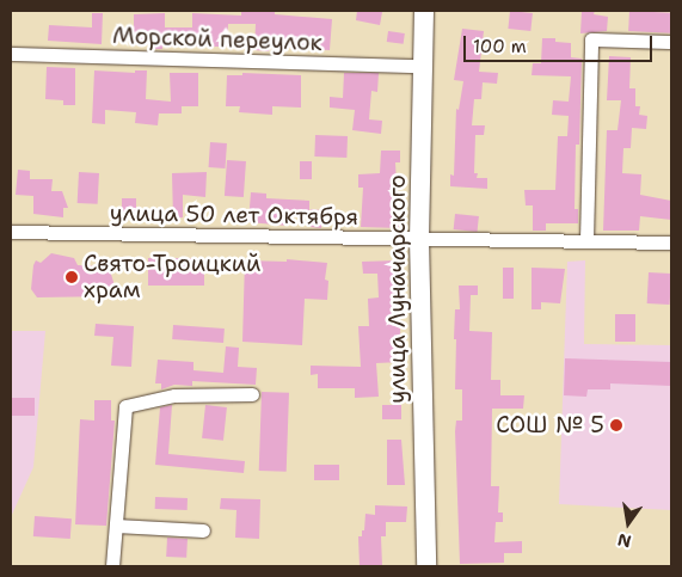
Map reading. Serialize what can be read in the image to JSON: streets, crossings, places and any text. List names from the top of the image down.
{
  "streets": {
    "street": ["Морской переулок", "улица 50 лет Октября", "улица Луначарского"]
  },
  "crossings": [
    ["Морской переулок", "улица Луначарского"],
    ["улица 50 лет Октября", "улица Луначарского"]
  ],
  "places": ["Свято-Троицкий храм", "СОШ № 5"],
  "scale_bar": "100 m",
  "north": "bottom"
}
